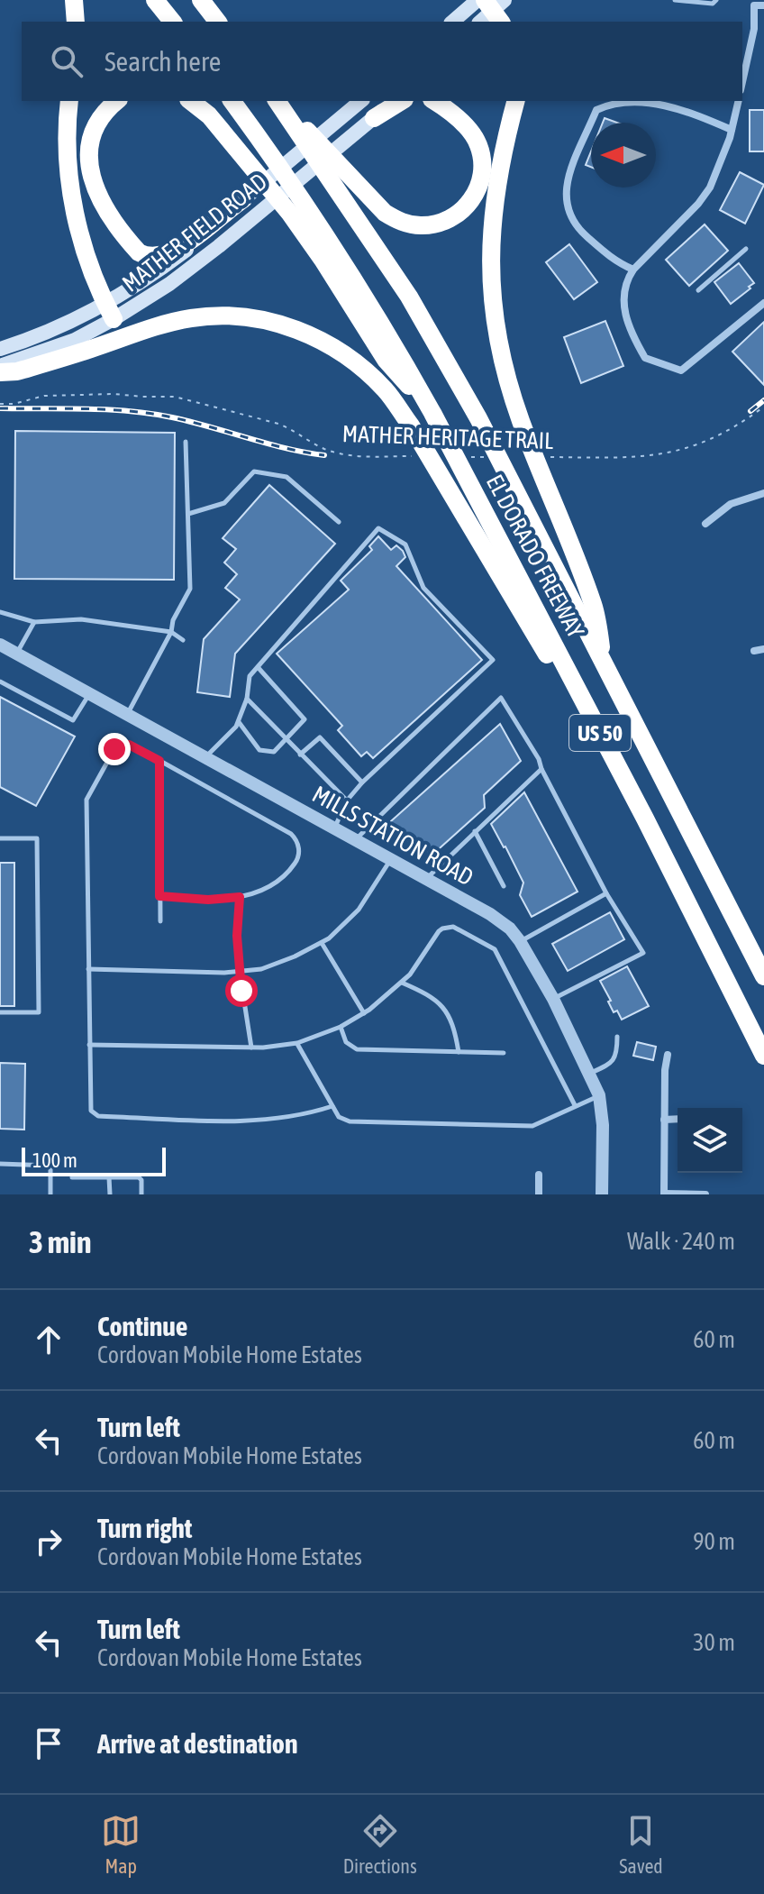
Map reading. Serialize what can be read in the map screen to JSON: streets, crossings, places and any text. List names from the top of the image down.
{
  "streets": {
    "highway": ["EL DORADO FREEWAY", "US 50"],
    "main road": ["MATHER FIELD ROAD"],
    "street": ["MILLS STATION ROAD"],
    "path": ["MATHER HERITAGE TRAIL"]
  },
  "scale_bar": "100 m",
  "north": "left",
  "page": {
    "search": "Search here",
    "scale": "100 m",
    "heading": ["3 min", "Walk · 240 m"],
    "list": [
      ["Continue", "Cordovan Mobile Home Estates", "60 m"],
      ["Turn left", "Cordovan Mobile Home Estates", "60 m"],
      ["Turn right", "Cordovan Mobile Home Estates", "90 m"],
      ["Turn left", "Cordovan Mobile Home Estates", "30 m"],
      "Arrive at destination"
    ],
    "nav": ["Map", "Directions", "Saved"]
  }
}
